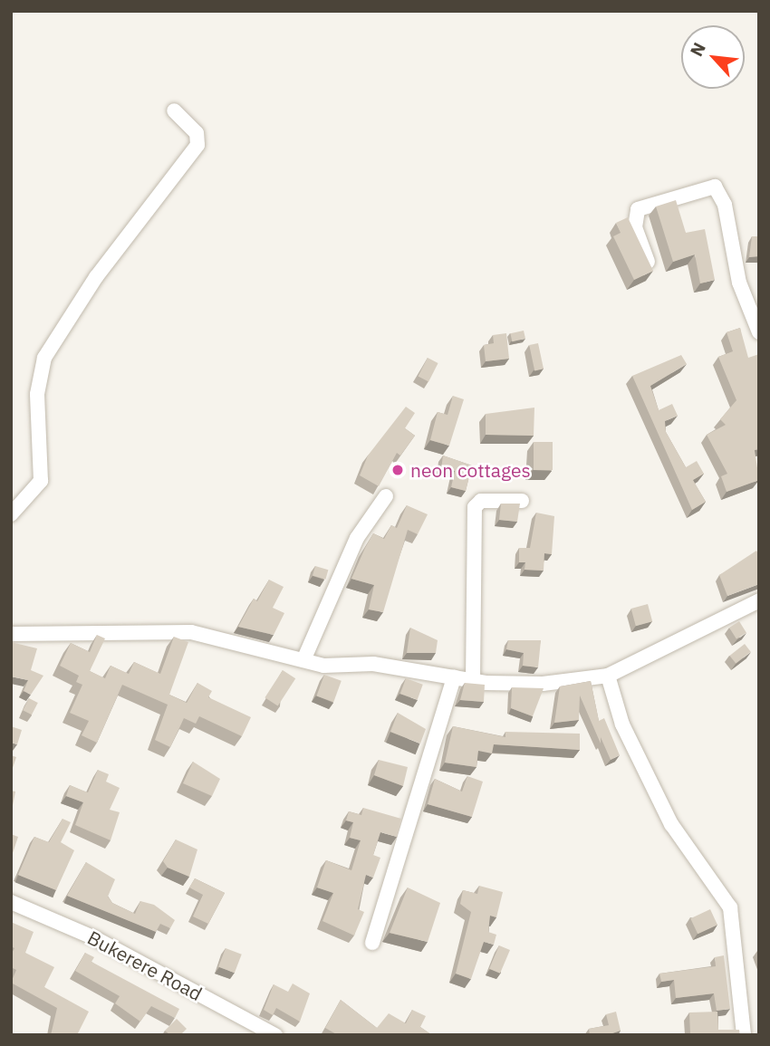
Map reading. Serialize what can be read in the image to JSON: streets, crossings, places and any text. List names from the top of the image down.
{
  "streets": {
    "street": ["Bukerere Road"]
  },
  "places": ["neon cottages"],
  "north": "top left"
}
